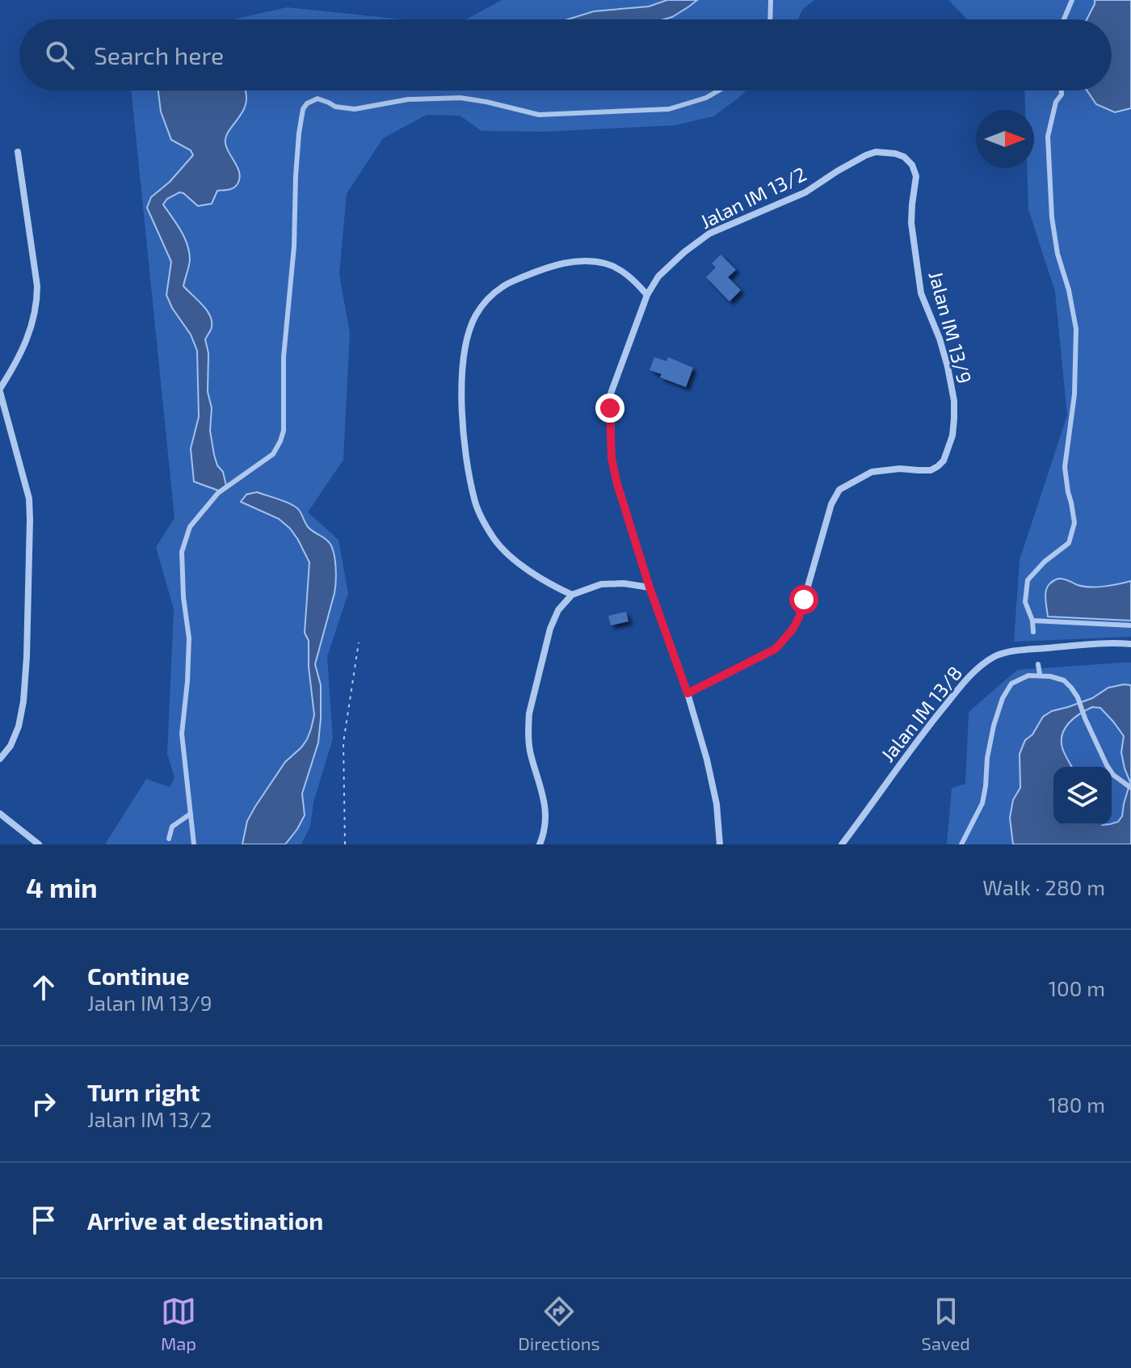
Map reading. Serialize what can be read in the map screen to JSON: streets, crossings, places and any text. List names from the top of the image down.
{
  "streets": {
    "street": ["Jalan IM 13/2", "Jalan IM 13/9", "Jalan IM 13/8"]
  },
  "crossings": [
    ["Jalan IM 13/2", "Jalan IM 13/9"]
  ],
  "north": "right",
  "page": {
    "search": "Search here",
    "heading": ["4 min", "Walk · 280 m"],
    "list": [
      ["Continue", "Jalan IM 13/9", "100 m"],
      ["Turn right", "Jalan IM 13/2", "180 m"],
      "Arrive at destination"
    ],
    "nav": ["Map", "Directions", "Saved"]
  }
}
